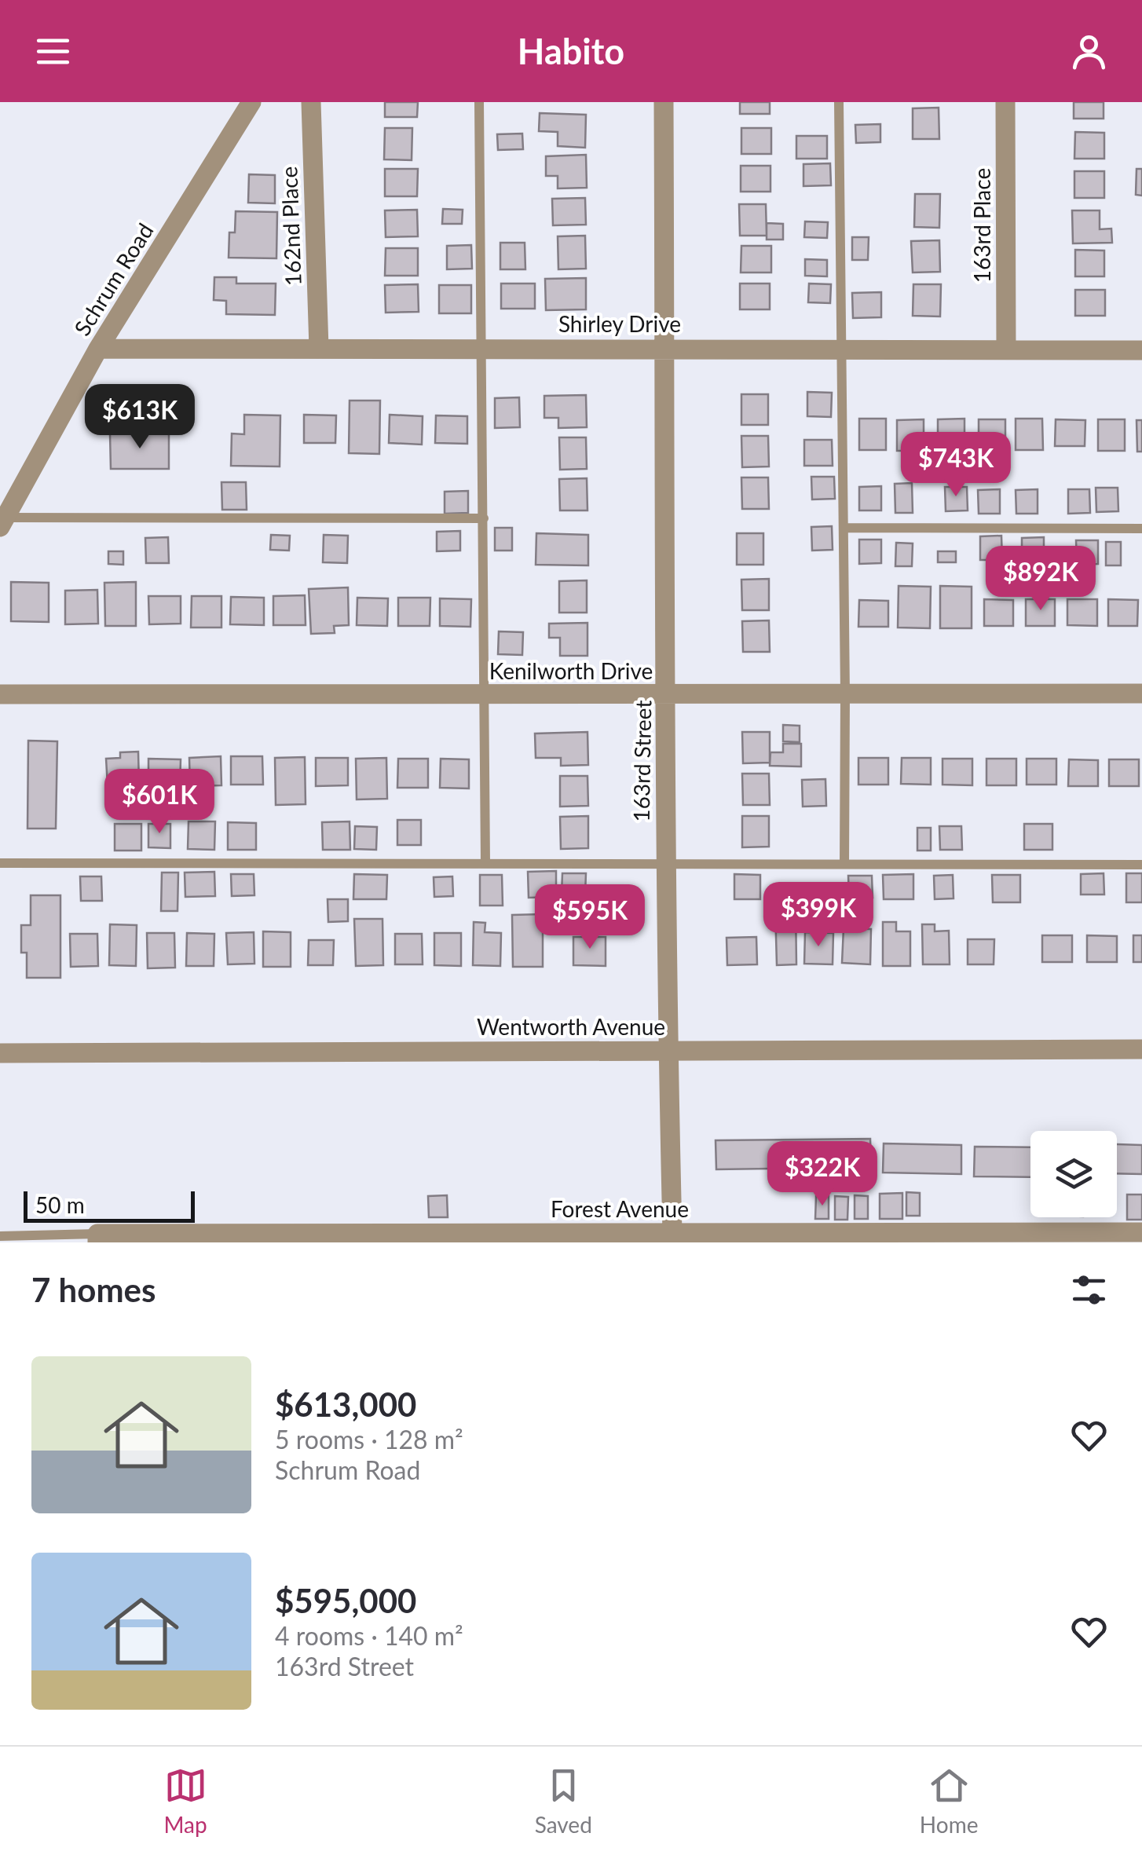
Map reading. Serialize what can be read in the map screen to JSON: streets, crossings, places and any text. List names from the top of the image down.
{
  "streets": {
    "street": [
      "163rd Place",
      "162nd Place",
      "Schrum Road",
      "Shirley Drive",
      "Kenilworth Drive",
      "163rd Street",
      "Wentworth Avenue",
      "Forest Avenue"
    ]
  },
  "crossings": [
    ["163rd Place", "Shirley Drive"],
    ["162nd Place", "Shirley Drive"],
    ["Schrum Road", "Shirley Drive"],
    ["Shirley Drive", "163rd Street"],
    ["Kenilworth Drive", "163rd Street"],
    ["163rd Street", "Wentworth Avenue"],
    ["163rd Street", "Forest Avenue"]
  ],
  "scale_bar": "50 m",
  "page": {
    "header": "Habito",
    "price": [
      "$613K",
      "$743K",
      "$892K",
      "$601K",
      "$399K",
      "$595K",
      "$322K"
    ],
    "scale": "50 m",
    "heading": "7 homes",
    "list": [
      {
        "name": "$613,000",
        "note": "5 rooms · 128 m² · Schrum Road"
      },
      {
        "name": "$595,000",
        "note": "4 rooms · 140 m² · 163rd Street"
      }
    ],
    "tabs": ["Map", "Saved", "Home"]
  }
}
